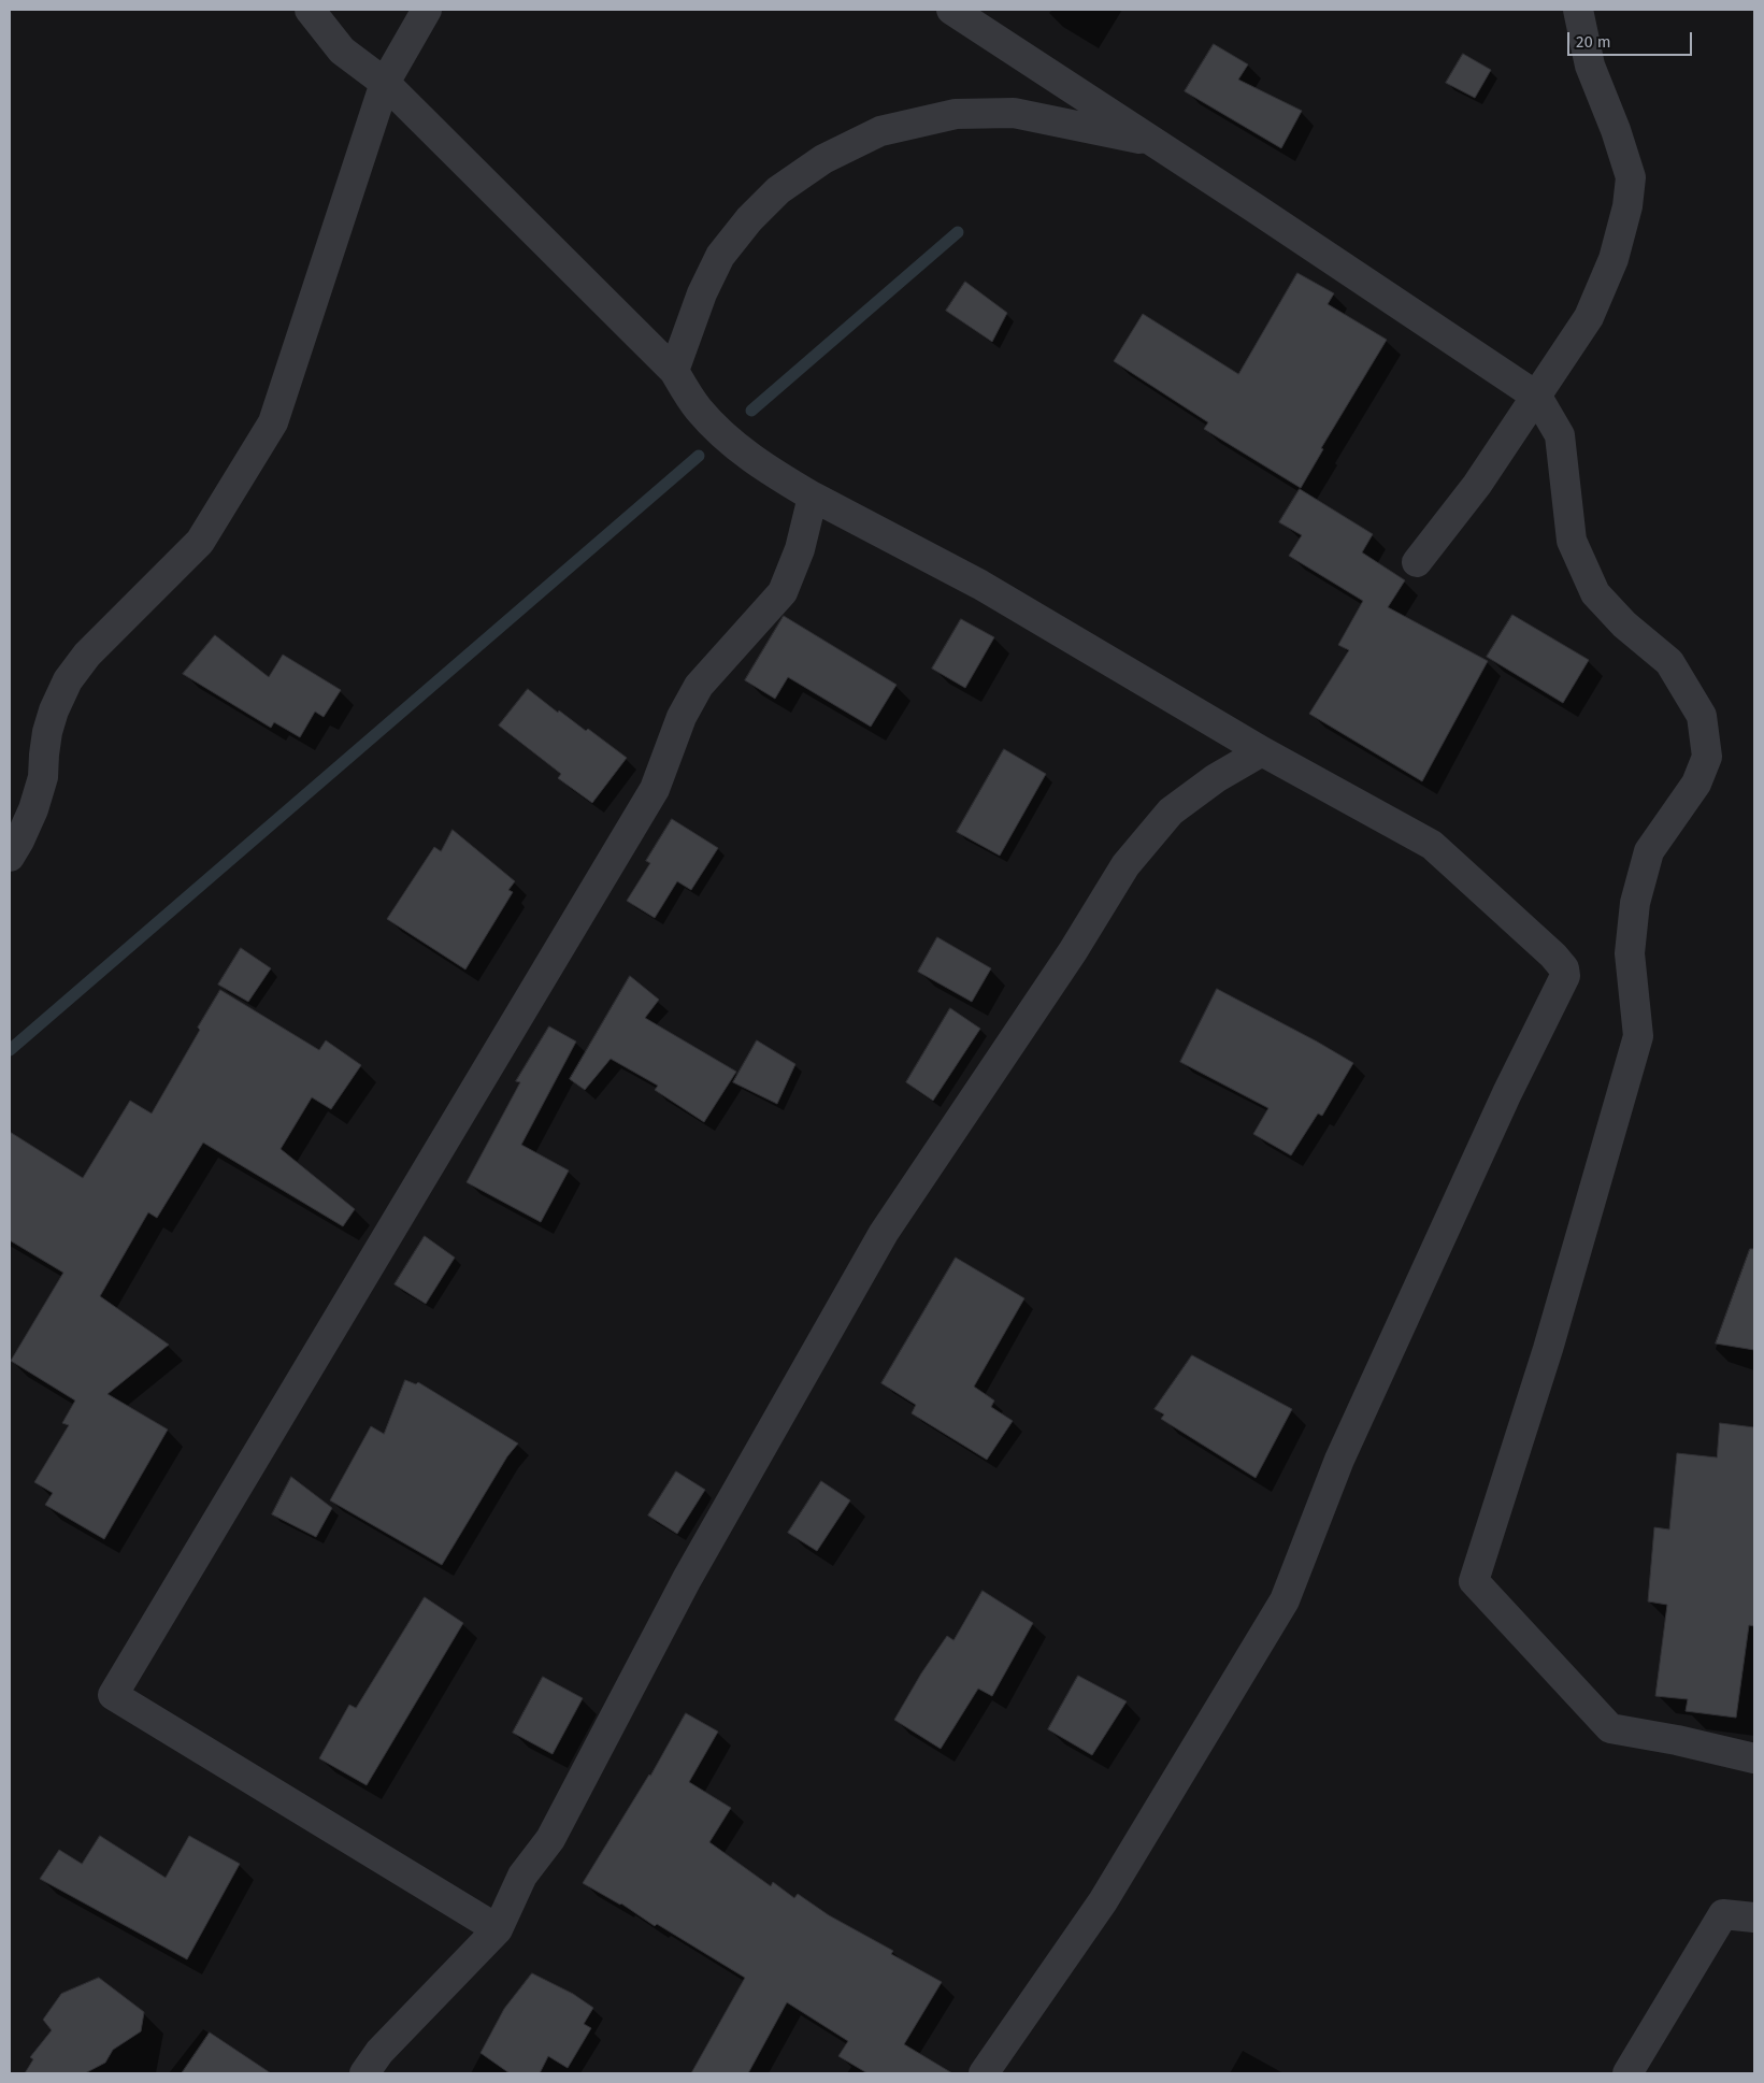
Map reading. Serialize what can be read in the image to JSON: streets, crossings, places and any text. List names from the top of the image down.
{
  "scale_bar": "20 m"
}
